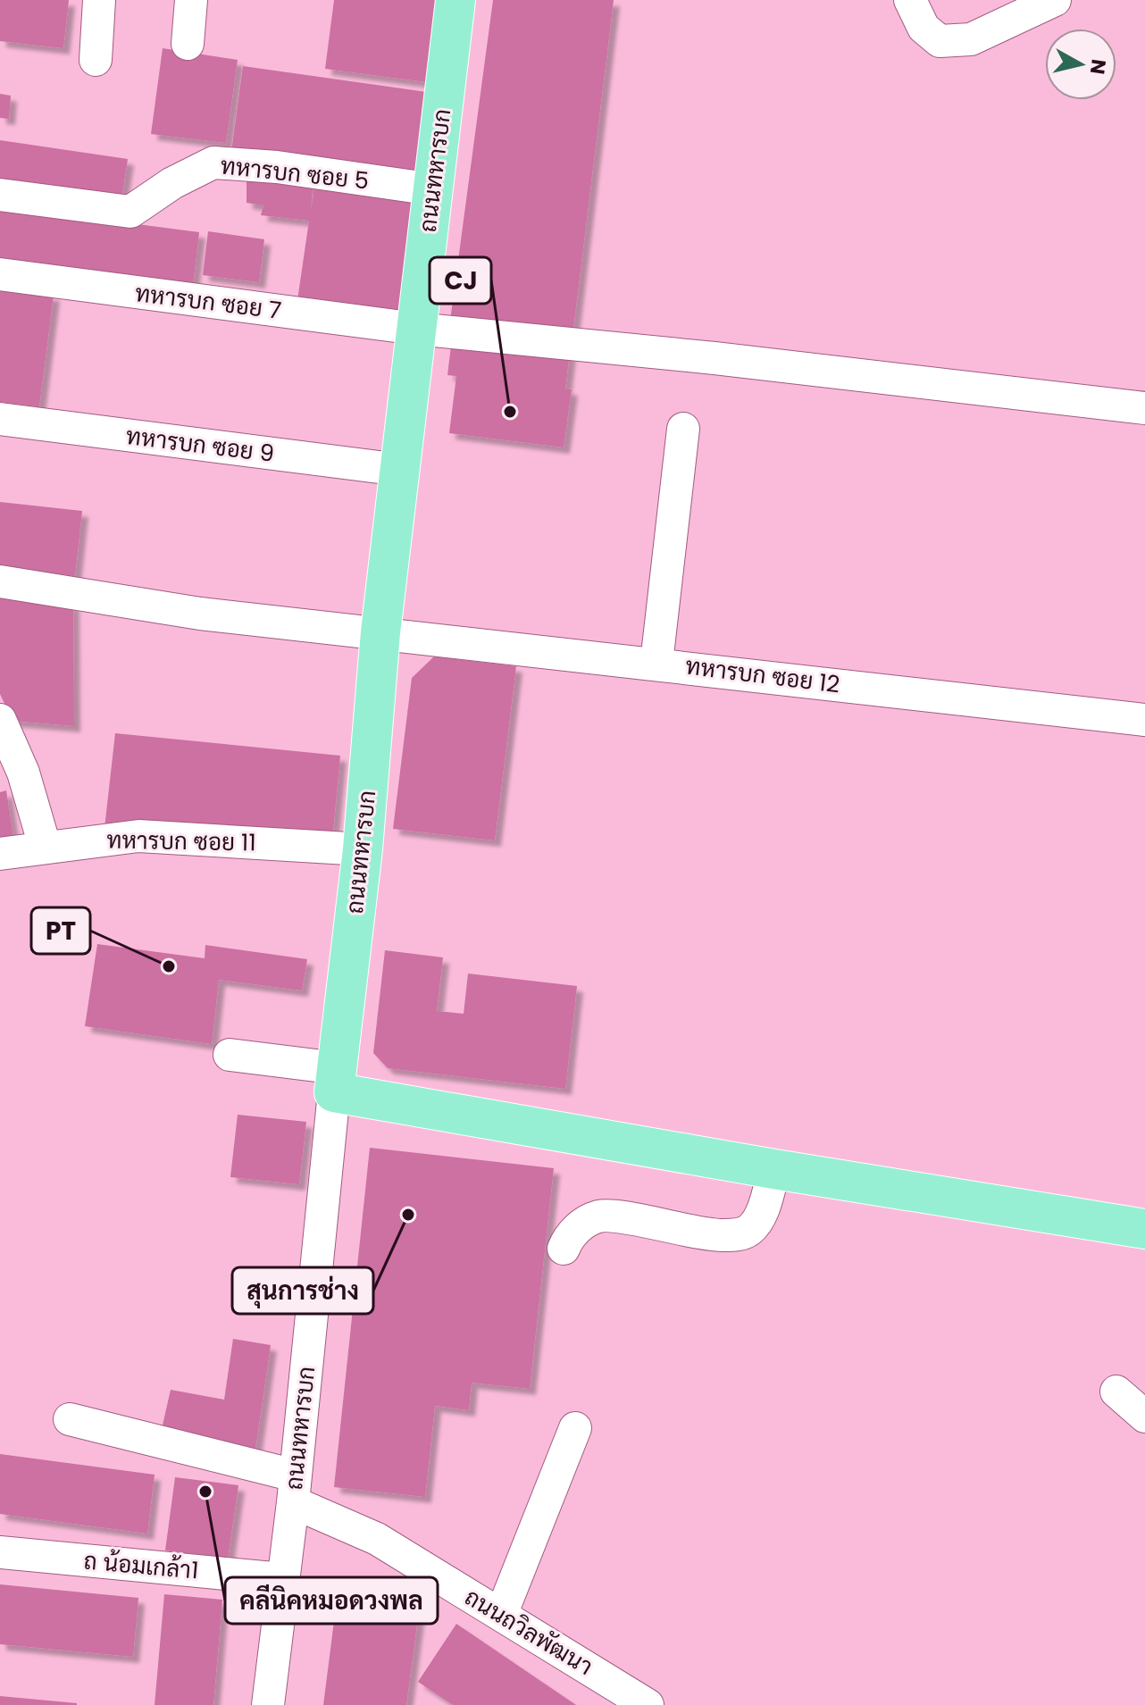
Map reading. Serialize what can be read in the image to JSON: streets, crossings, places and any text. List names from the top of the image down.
{
  "streets": {
    "main road": ["ถนนทหารบก"],
    "street": [
      "ทหารบก ซอย 5",
      "ทหารบก ซอย 7",
      "ทหารบก ซอย 9",
      "ทหารบก ซอย 12",
      "ทหารบก ซอย 11",
      "ถ น้อมเกล้า1",
      "ถนนถวิลพัฒนา"
    ]
  },
  "crossings": [
    ["ถนนทหารบก", "ทหารบก ซอย 5"],
    ["ถนนทหารบก", "ทหารบก ซอย 7"],
    ["ถนนทหารบก", "ทหารบก ซอย 9"],
    ["ถนนทหารบก", "ทหารบก ซอย 12"],
    ["ถนนทหารบก", "ทหารบก ซอย 11"],
    ["ถนนทหารบก", "ถ น้อมเกล้า1"],
    ["ถนนทหารบก", "ถนนถวิลพัฒนา"]
  ],
  "places": [
    "CJ",
    "PT",
    "สุนการช่าง",
    "คลีนิคหมอดวงพล"
  ],
  "north": "right"
}
